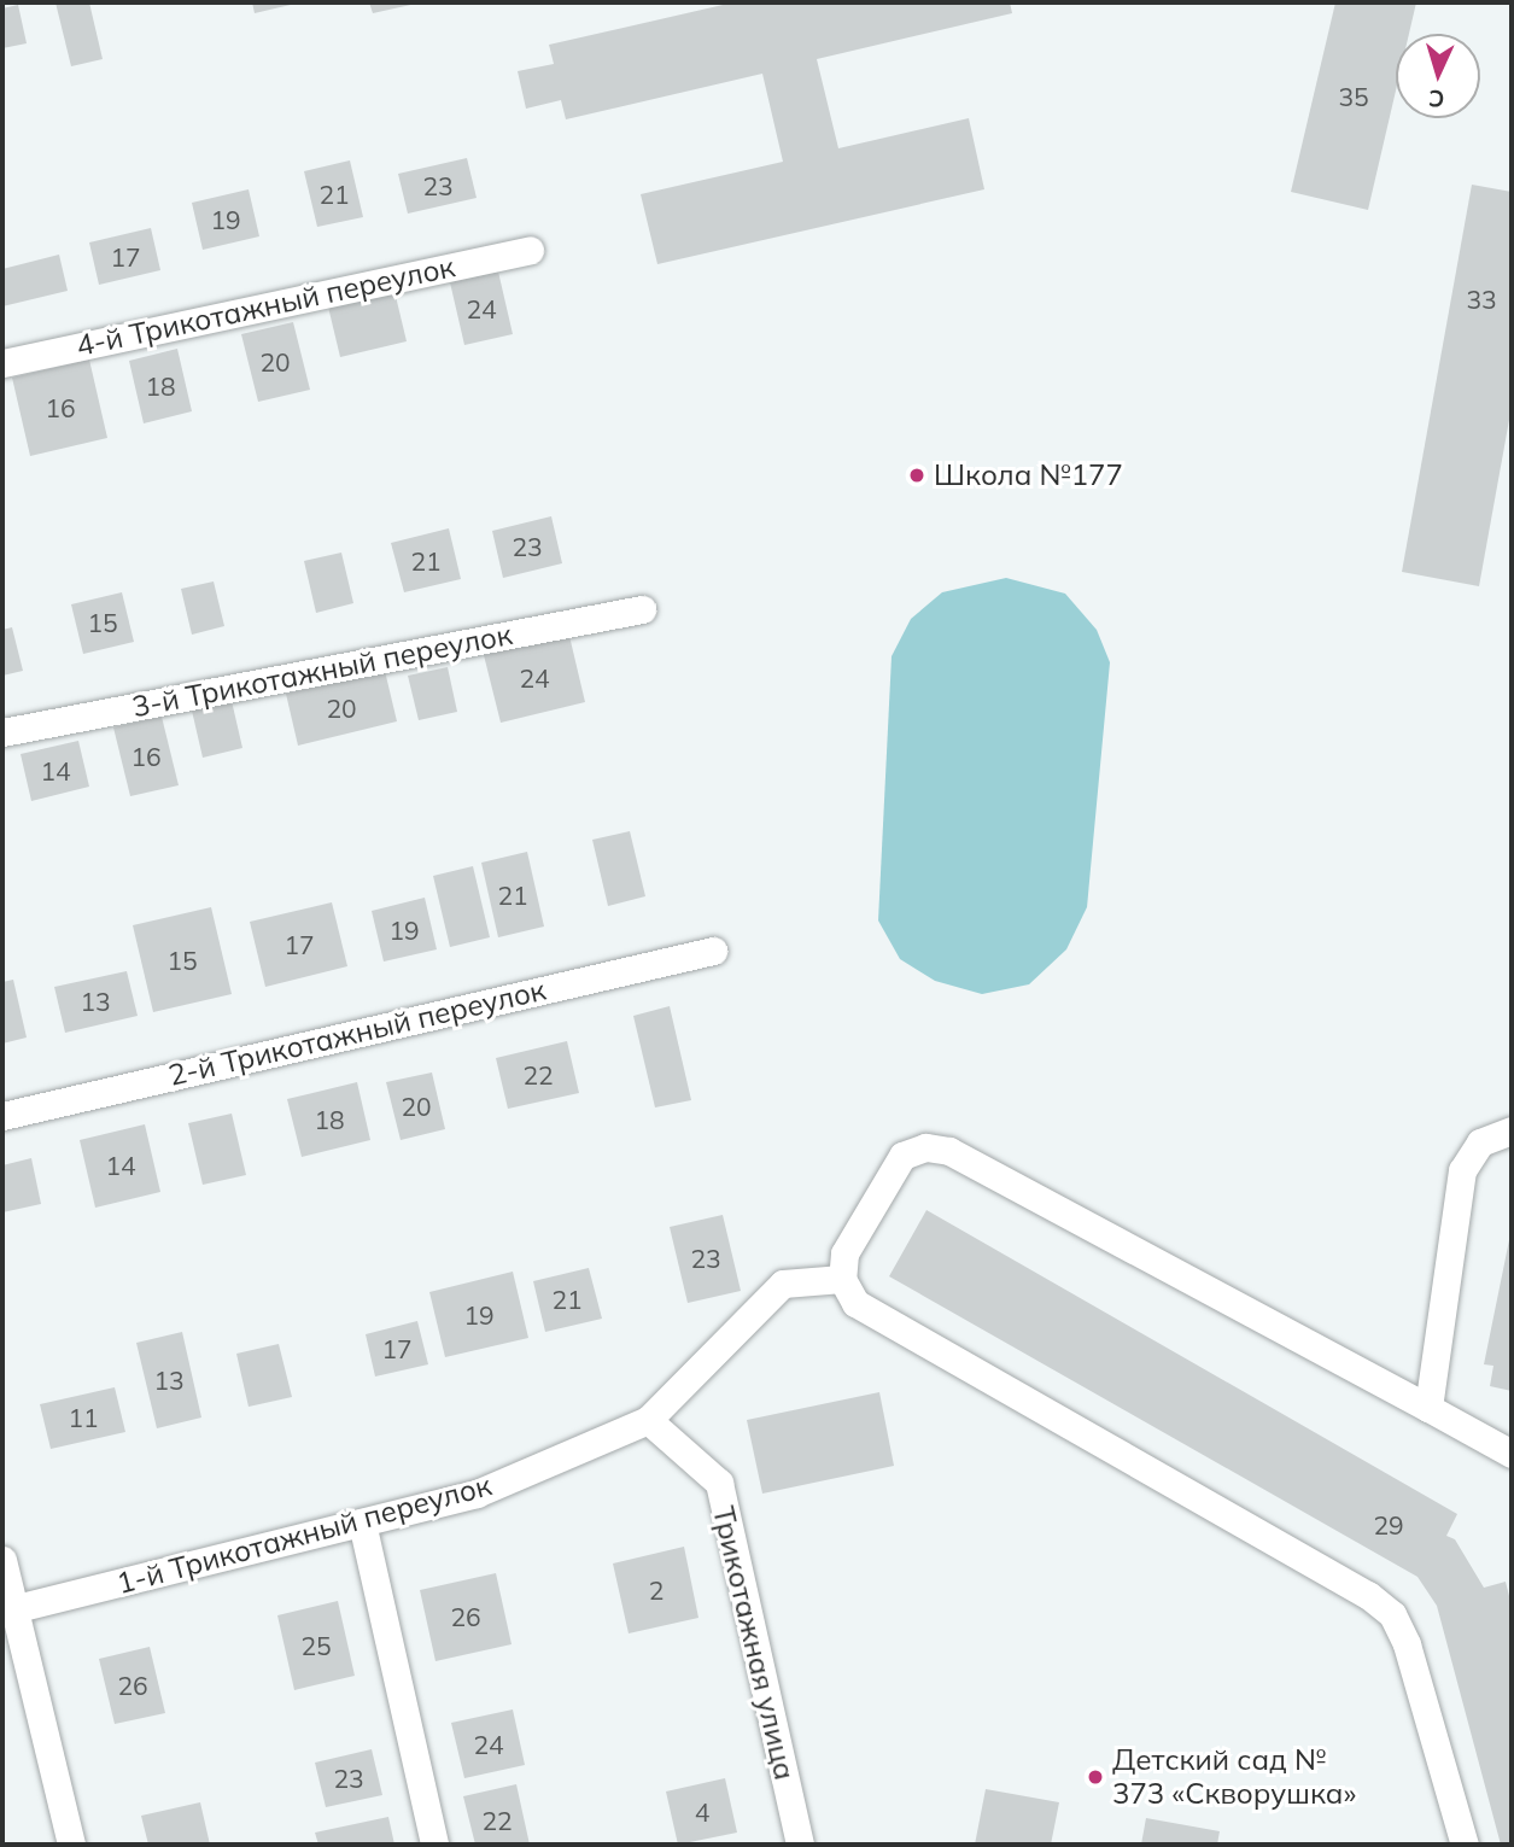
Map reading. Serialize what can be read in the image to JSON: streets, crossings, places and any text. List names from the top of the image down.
{
  "streets": {
    "street": [
      "4-й Трикотажный переулок",
      "3-й Трикотажный переулок",
      "2-й Трикотажный переулок",
      "1-й Трикотажный переулок",
      "Трикотажная улица"
    ]
  },
  "crossings": [
    ["1-й Трикотажный переулок", "Трикотажная улица"]
  ],
  "places": ["Школа №177", "Детский сад № 373 «Скворушка»"],
  "house_numbers": [
    "35",
    "23",
    "21",
    "19",
    "17",
    "33",
    "24",
    "20",
    "18",
    "16",
    "23",
    "21",
    "15",
    "24",
    "20",
    "16",
    "14",
    "21",
    "19",
    "17",
    "15",
    "13",
    "22",
    "20",
    "18",
    "14",
    "23",
    "21",
    "19",
    "17",
    "13",
    "11",
    "29",
    "2",
    "26",
    "25",
    "26",
    "24",
    "23",
    "4",
    "22"
  ],
  "north": "bottom"
}
